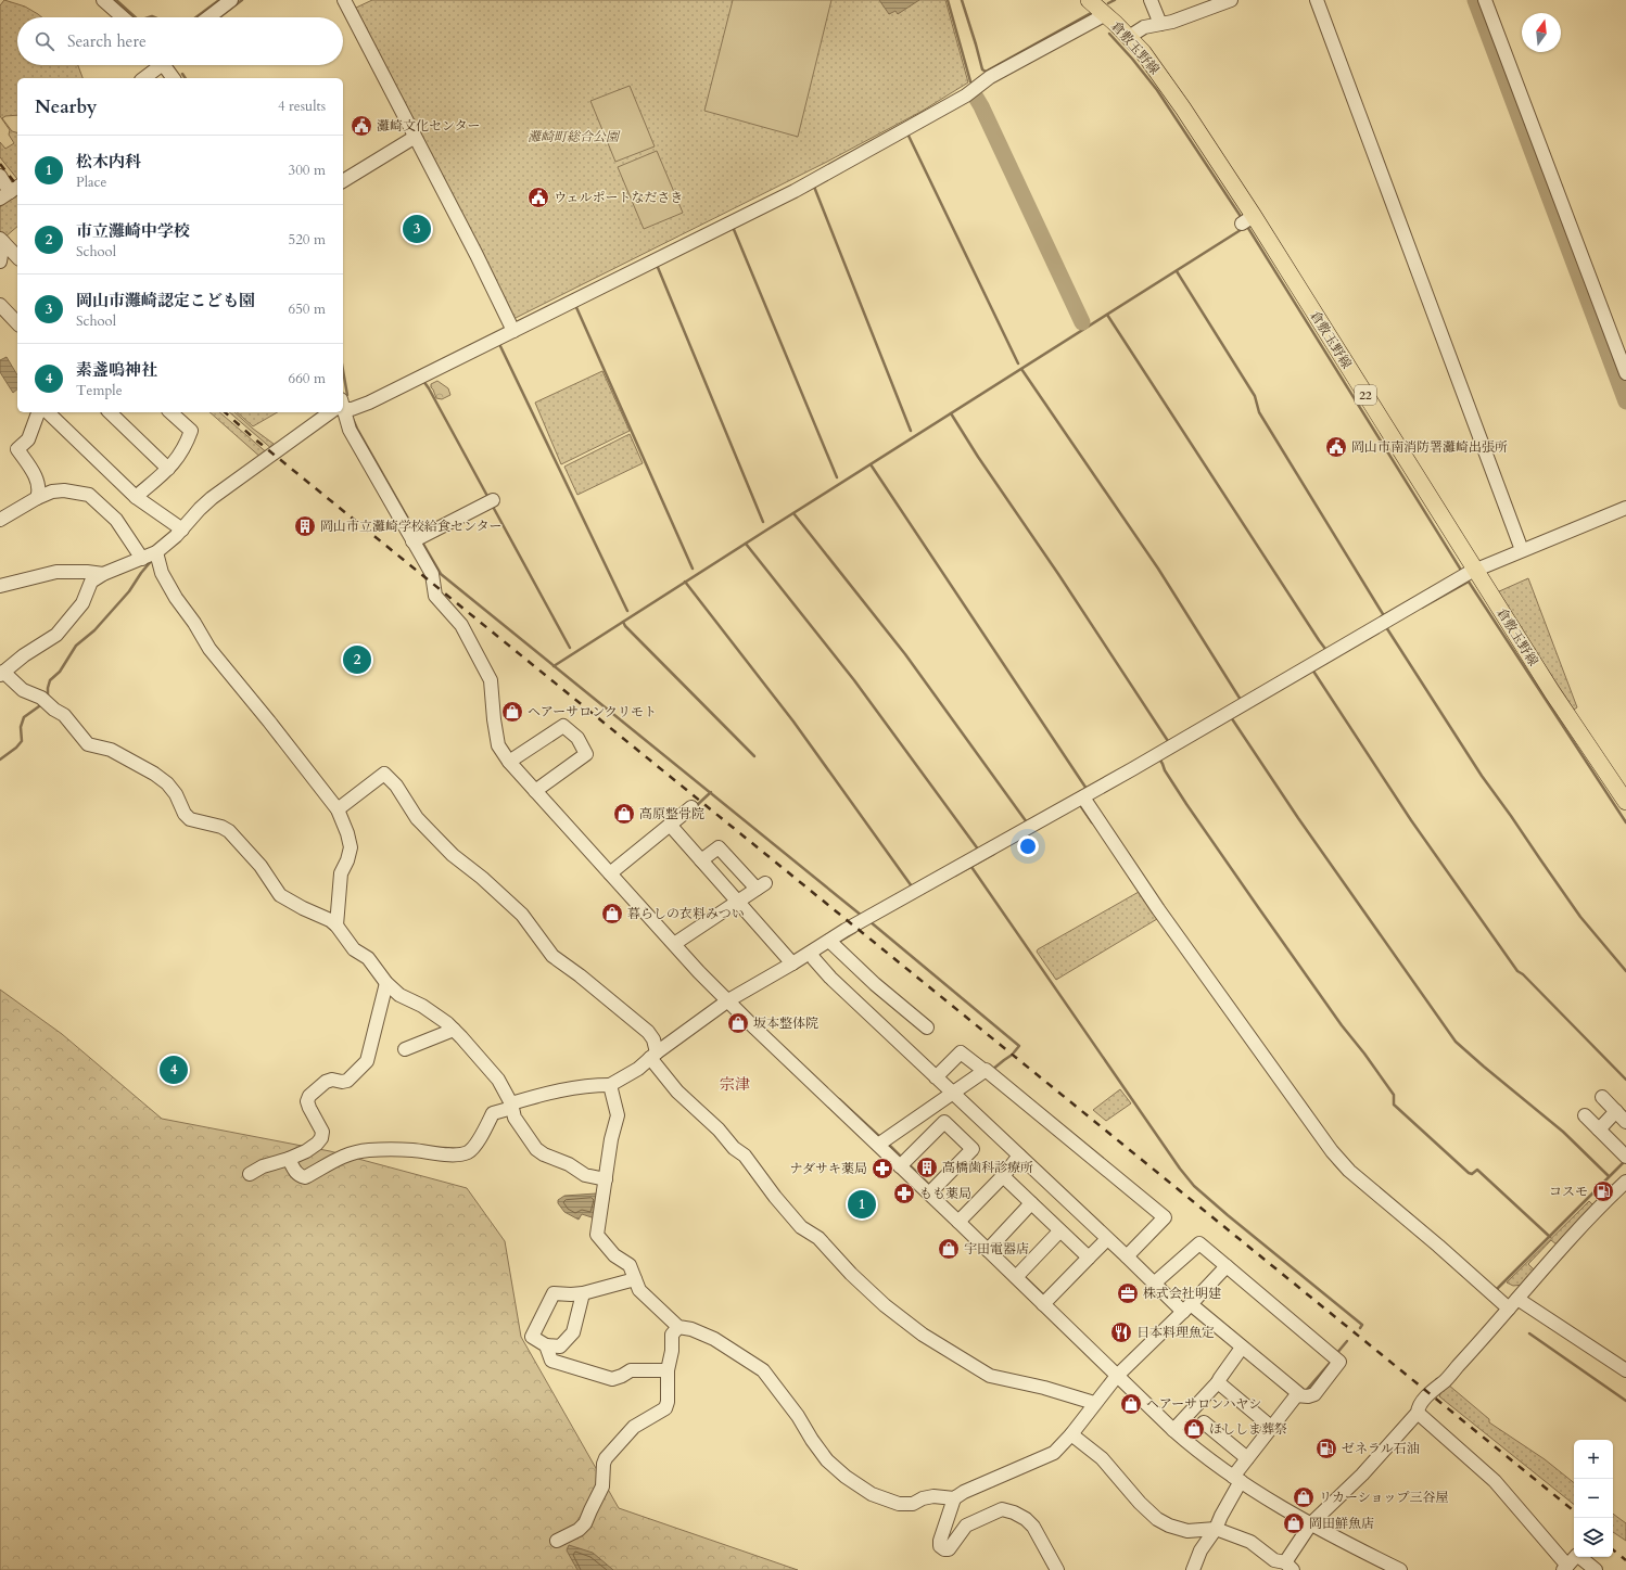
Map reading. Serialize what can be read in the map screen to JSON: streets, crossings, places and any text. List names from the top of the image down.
{
  "streets": {
    "main road": ["倉敷玉野線", "22"]
  },
  "districts": ["宗津"],
  "parks": ["灘崎町総合公園"],
  "places": {
    "public building": ["灘崎文化センター", "ウェルポートなださき", "岡山市南消防署灘崎出張所"],
    "building": ["岡山市立灘崎学校給食センター", "高橋歯科診療所"],
    "shop": [
      "ヘアーサロンクリモト",
      "高原整骨院",
      "暮らしの衣料みつい",
      "坂本整体院",
      "宇田電器店",
      "ヘアーサロンハヤシ",
      "ほししま葬祭",
      "リカーショップ三谷屋",
      "岡田鮮魚店"
    ],
    "pharmacy": ["ナダサキ薬局", "もも薬局"],
    "fuel station": ["コスモ", "ゼネラル石油"],
    "office": ["株式会社明建"],
    "restaurant": ["日本料理魚定"]
  },
  "north": "top",
  "page": {
    "search": "Search here",
    "heading": ["Nearby", "4 results"],
    "list": [
      {
        "mark": "1",
        "name": "松木内科",
        "note": "Place",
        "value": "300 m"
      },
      {
        "mark": "2",
        "name": "市立灘崎中学校",
        "note": "School",
        "value": "520 m"
      },
      {
        "mark": "3",
        "name": "岡山市灘崎認定こども園",
        "note": "School",
        "value": "650 m"
      },
      {
        "mark": "4",
        "name": "素盞嗚神社",
        "note": "Temple",
        "value": "660 m"
      }
    ],
    "pins": [
      "3",
      "2",
      "4",
      "1"
    ],
    "map_buttons": ["+", "−"]
  }
}
